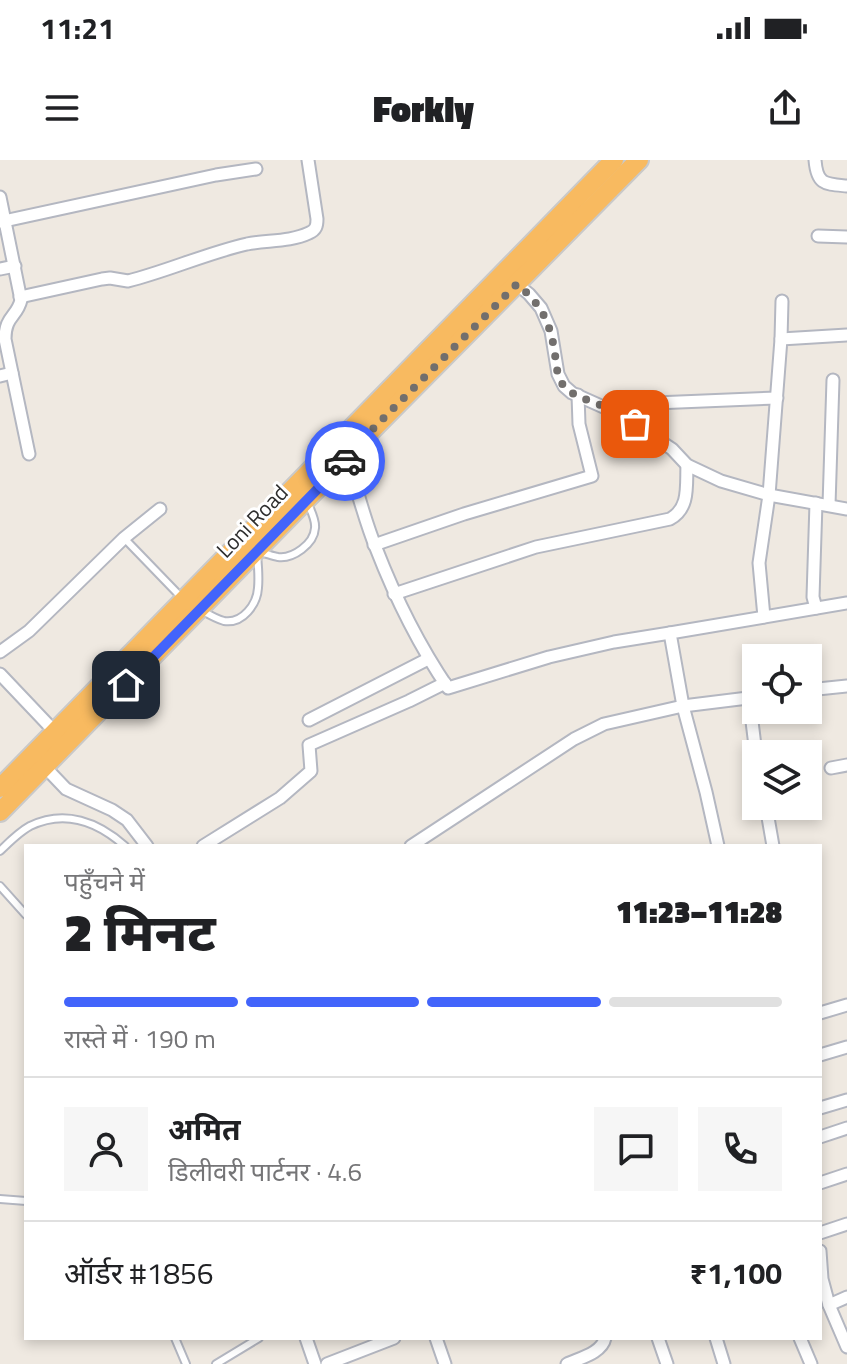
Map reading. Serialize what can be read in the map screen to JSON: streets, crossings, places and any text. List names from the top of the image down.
{
  "streets": {
    "highway": ["Loni Road"]
  },
  "page": {
    "status": "11:21",
    "header": "Forkly",
    "heading": ["2 मिनट", "पहुँचने में", "11:23–11:28"],
    "panel": [
      "अमित",
      "डिलीवरी पार्टनर · 4.6",
      "ऑर्डर #1856",
      "₹1,100"
    ],
    "bar": "रास्ते में · 190 m"
  }
}
